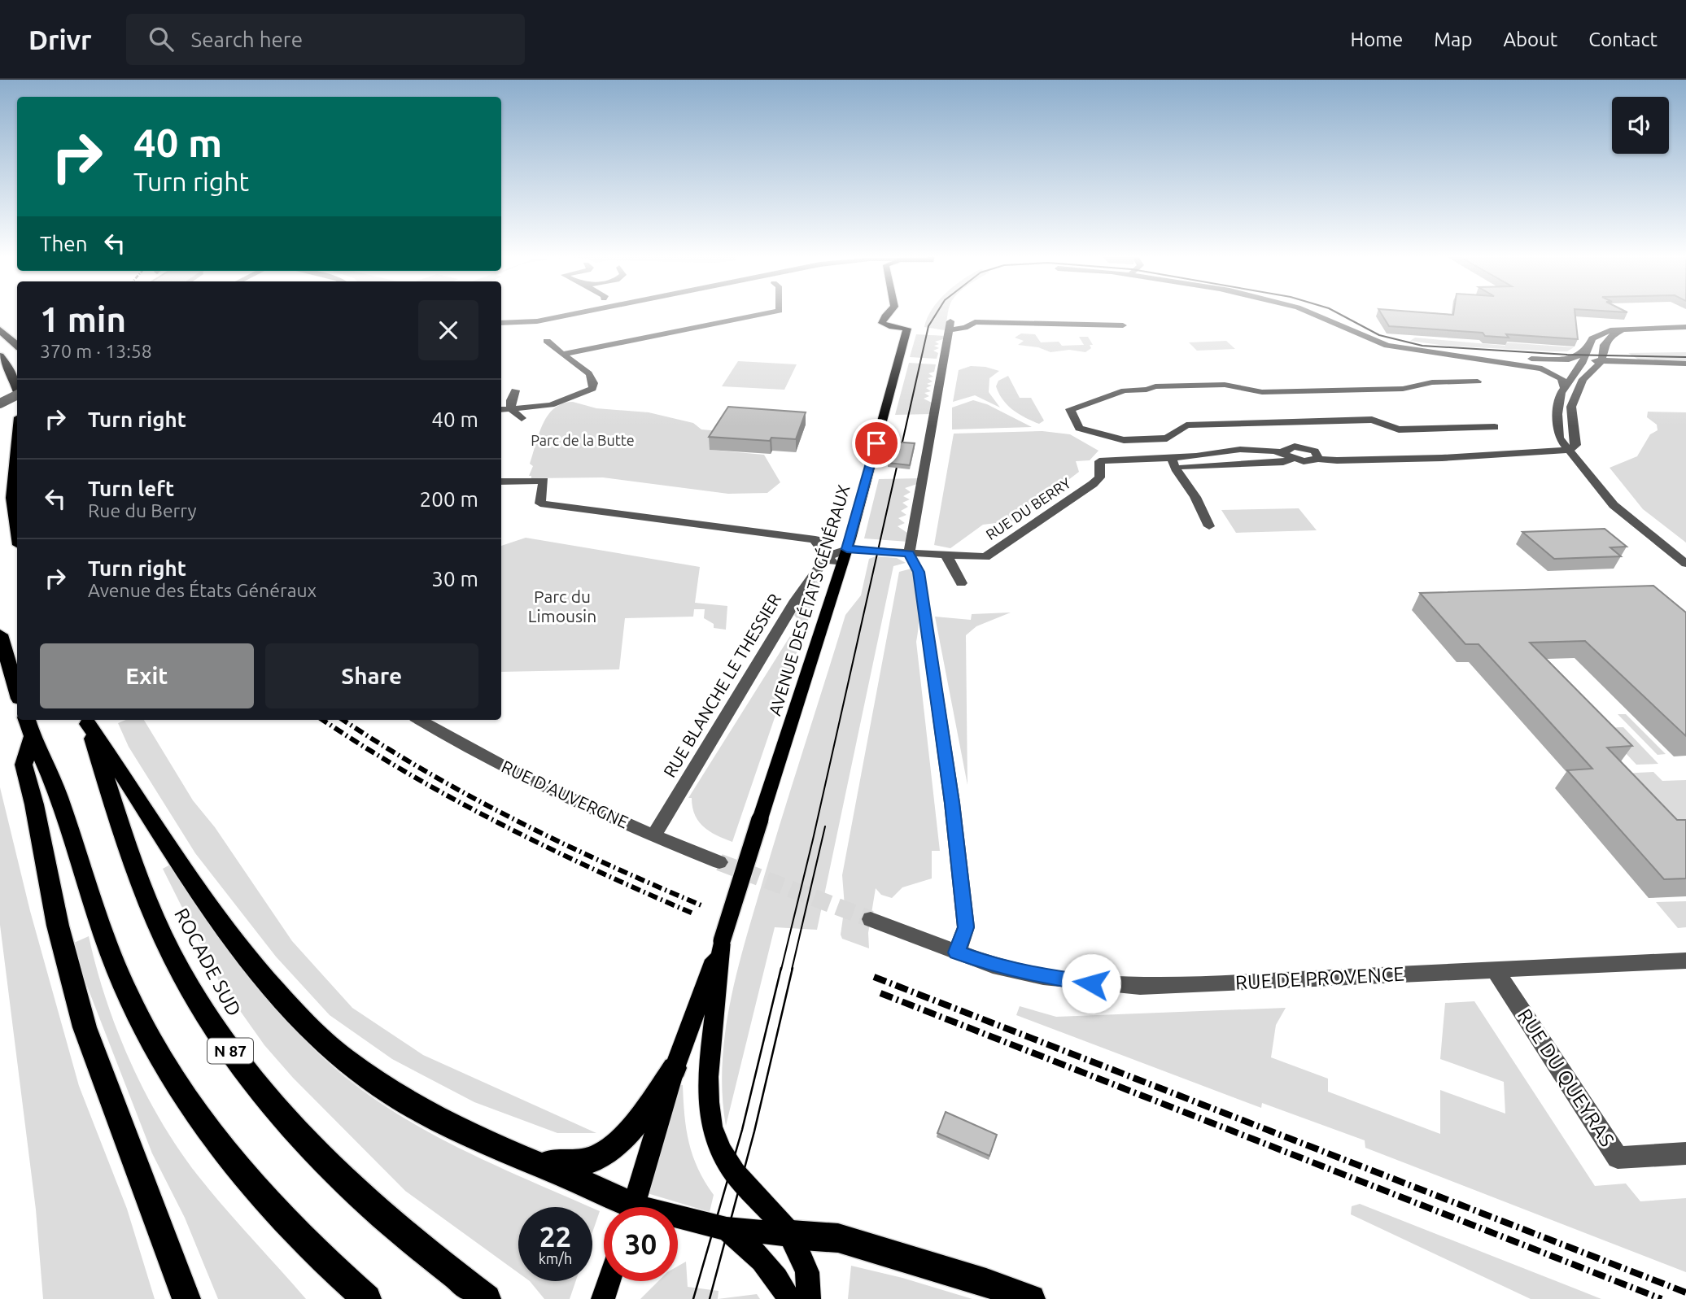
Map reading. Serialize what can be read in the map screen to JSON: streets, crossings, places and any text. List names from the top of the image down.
{
  "streets": {
    "highway": ["ROCADE SUD", "N 87"],
    "main road": ["AVENUE DES ÉTATS GÉNÉRAUX"],
    "street": [
      "RUE DU BERRY",
      "RUE BLANCHE LE THESSIER",
      "RUE D'AUVERGNE",
      "RUE DE PROVENCE",
      "RUE DU QUEYRAS"
    ]
  },
  "crossings": [
    ["RUE DU BERRY", "AVENUE DES ÉTATS GÉNÉRAUX"],
    ["RUE BLANCHE LE THESSIER", "RUE D'AUVERGNE"],
    ["RUE DE PROVENCE", "RUE DU QUEYRAS"]
  ],
  "parks": ["Parc de la Butte", "Parc du Limousin"],
  "page": {
    "header": "Drivr",
    "search": "Search here",
    "nav": [
      "Home",
      "Map",
      "About",
      "Contact"
    ],
    "turn": ["40 m", "Turn right"],
    "then": "Then",
    "heading": ["1 min", "370 m · 13:58"],
    "list": [
      {
        "name": "Turn right",
        "value": "40 m"
      },
      {
        "name": "Turn left",
        "note": "Rue du Berry",
        "value": "200 m"
      },
      {
        "name": "Turn right",
        "note": "Avenue des États Généraux",
        "value": "30 m"
      }
    ],
    "buttons": ["Exit", "Share"],
    "speed": "22 km/h",
    "limit": "30"
  }
}
